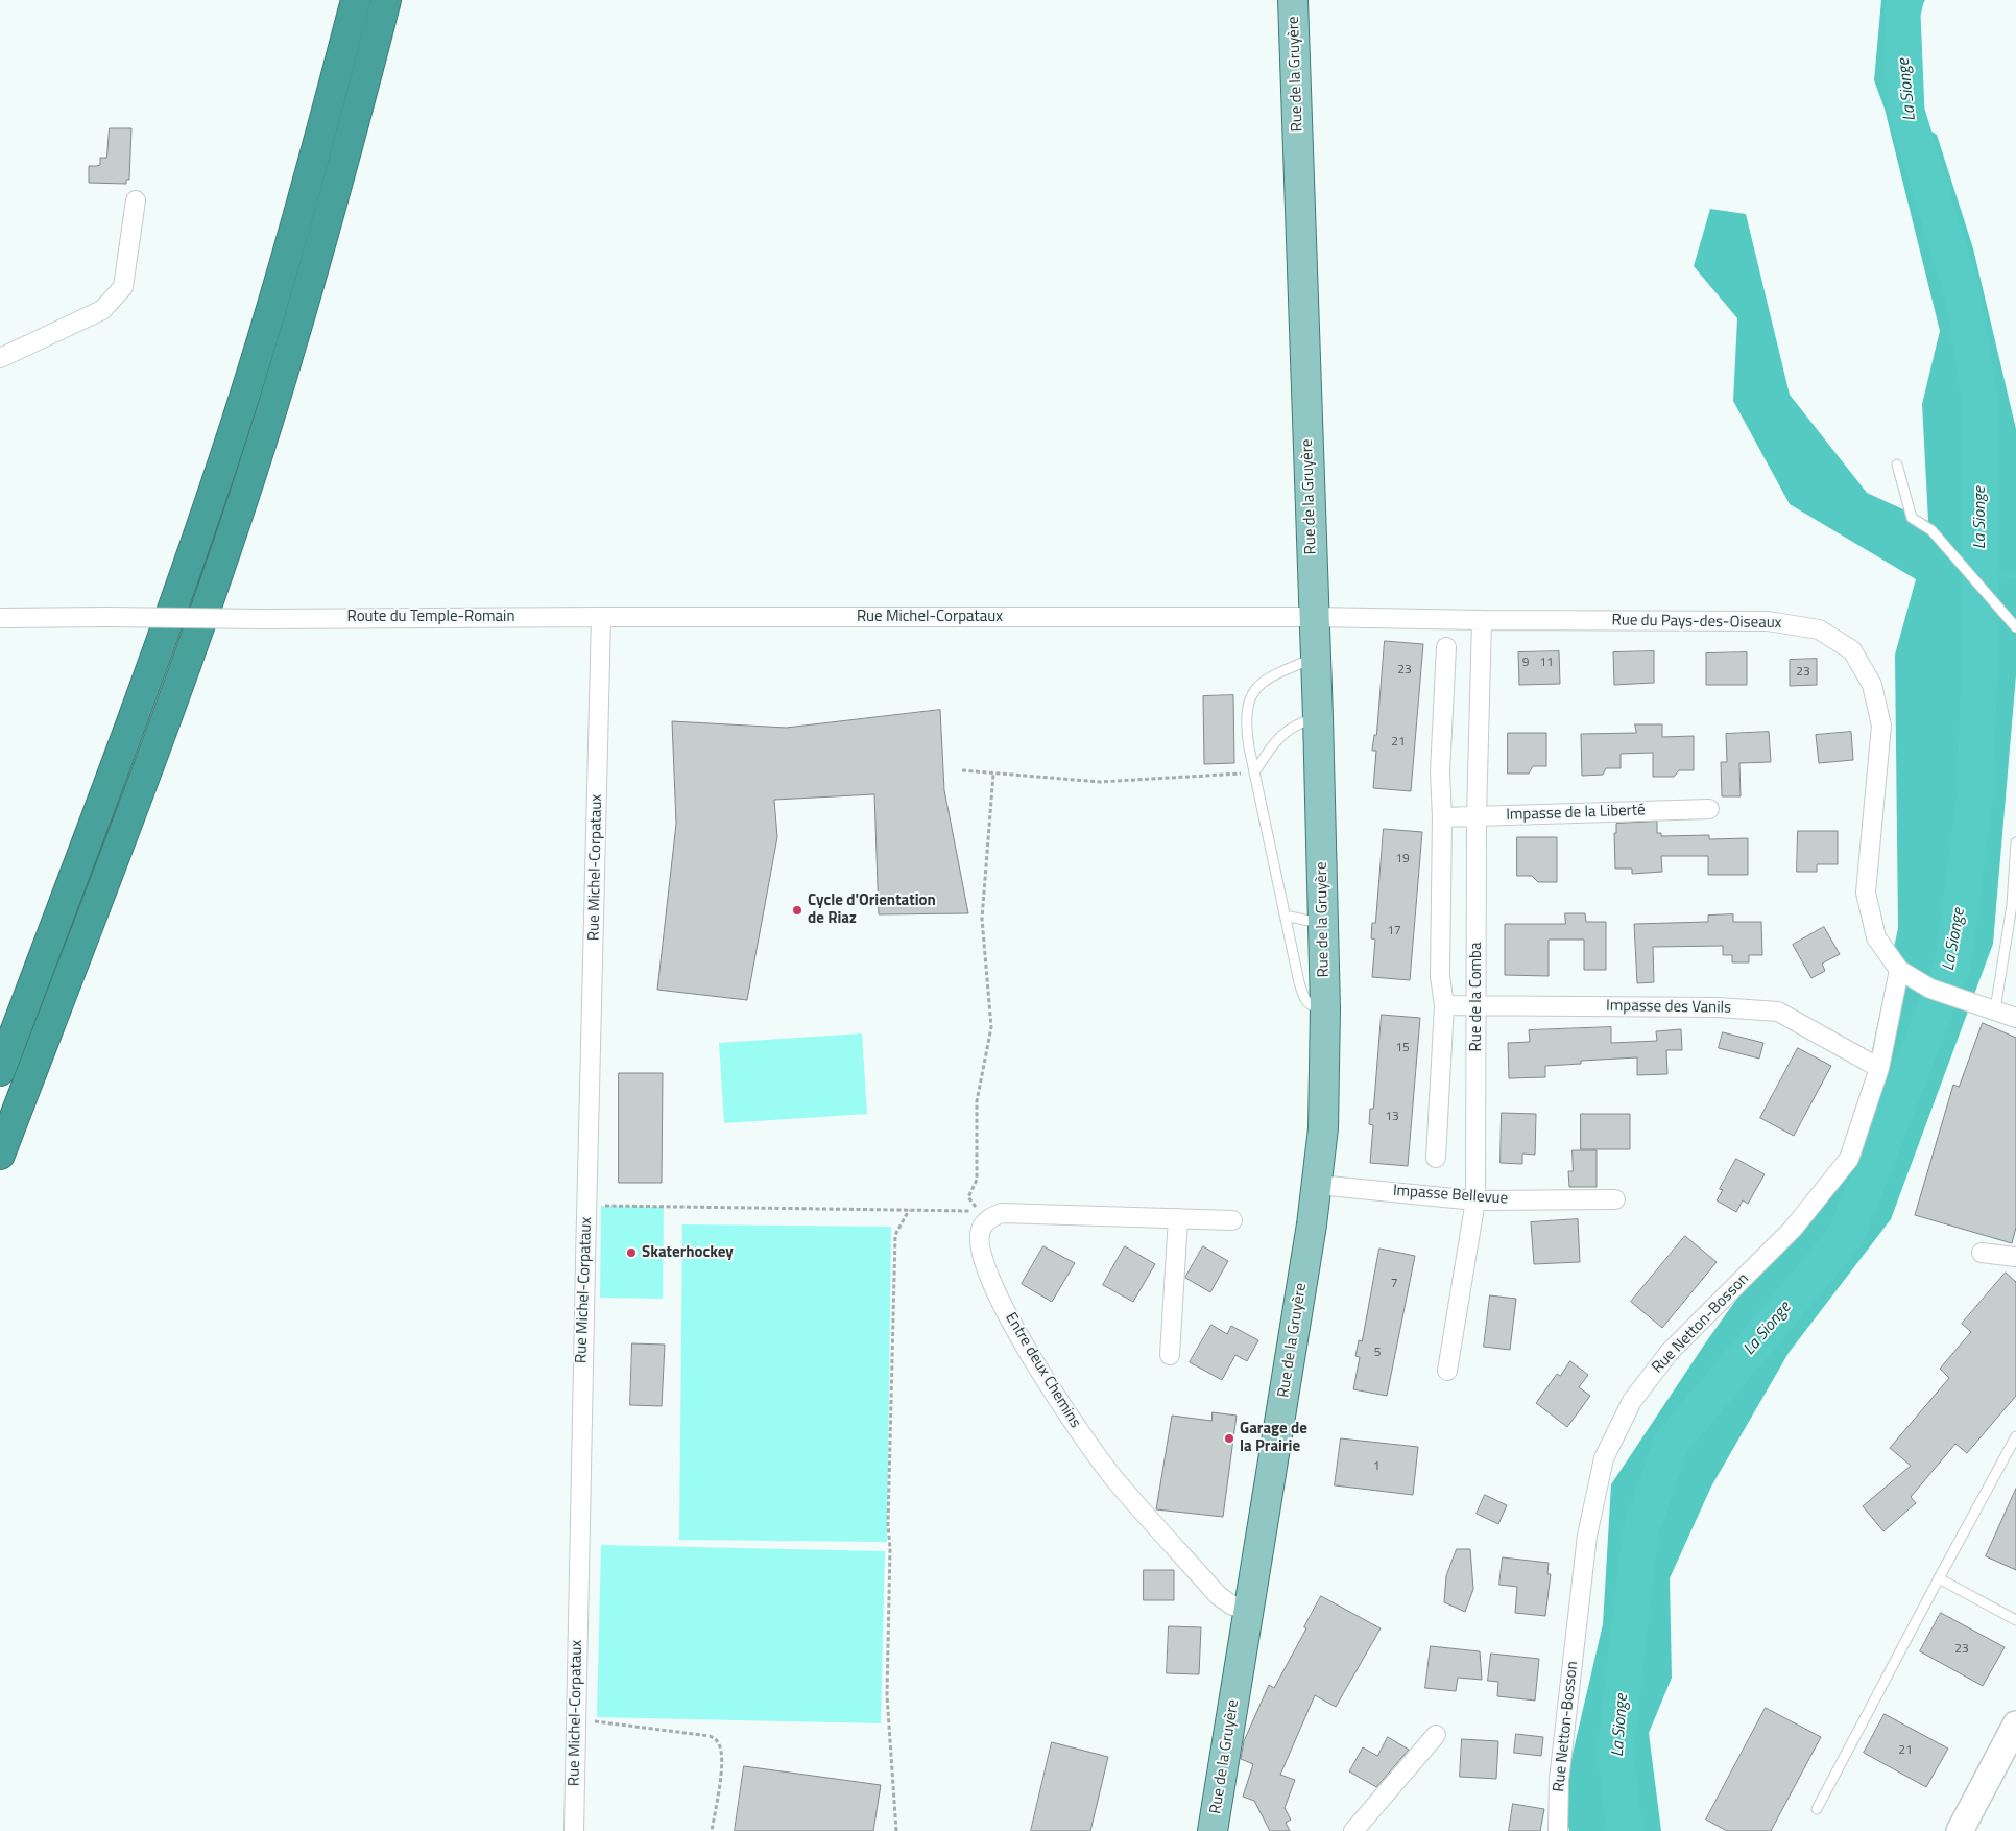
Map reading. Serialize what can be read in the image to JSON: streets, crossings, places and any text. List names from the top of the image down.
{
  "streets": {
    "main road": ["Rue de la Gruyère"],
    "street": [
      "Route du Temple-Romain",
      "Rue Michel-Corpataux",
      "Rue du Pays-des-Oiseaux",
      "Impasse de la Liberté",
      "Rue de la Comba",
      "Impasse des Vanils",
      "Impasse Bellevue",
      "Rue Netton-Bosson",
      "Entre deux Chemins"
    ]
  },
  "crossings": [
    ["Rue de la Gruyère", "Rue Michel-Corpataux"],
    ["Rue de la Gruyère", "Rue du Pays-des-Oiseaux"],
    ["Rue de la Gruyère", "Impasse Bellevue"],
    ["Rue de la Gruyère", "Entre deux Chemins"],
    ["Route du Temple-Romain", "Rue Michel-Corpataux"],
    ["Rue Michel-Corpataux", "Rue du Pays-des-Oiseaux"],
    ["Rue du Pays-des-Oiseaux", "Rue de la Comba"],
    ["Rue du Pays-des-Oiseaux", "Rue Netton-Bosson"],
    ["Impasse de la Liberté", "Rue de la Comba"],
    ["Rue de la Comba", "Impasse des Vanils"],
    ["Rue de la Comba", "Impasse Bellevue"],
    ["Impasse des Vanils", "Rue Netton-Bosson"]
  ],
  "water": ["La Sionge"],
  "places": ["Cycle d'Orientation de Riaz", "Skaterhockey", "Garage de la Prairie"],
  "house_numbers": [
    "9",
    "11",
    "23",
    "23",
    "21",
    "19",
    "17",
    "15",
    "13",
    "7",
    "5",
    "1",
    "23",
    "21"
  ]
}
